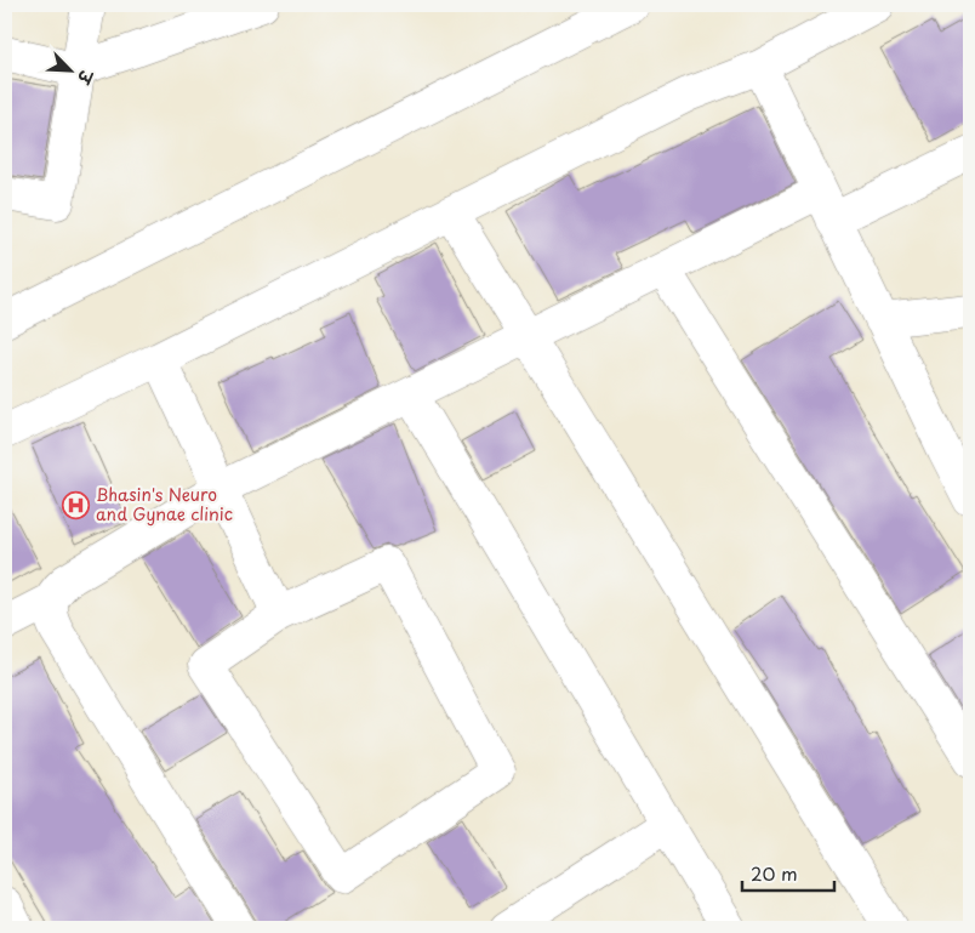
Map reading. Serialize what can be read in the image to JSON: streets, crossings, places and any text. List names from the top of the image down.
{
  "places": {
    "hospital": ["Bhasin's Neuro and Gynae clinic"]
  },
  "scale_bar": "20 m",
  "north": "bottom right"
}
